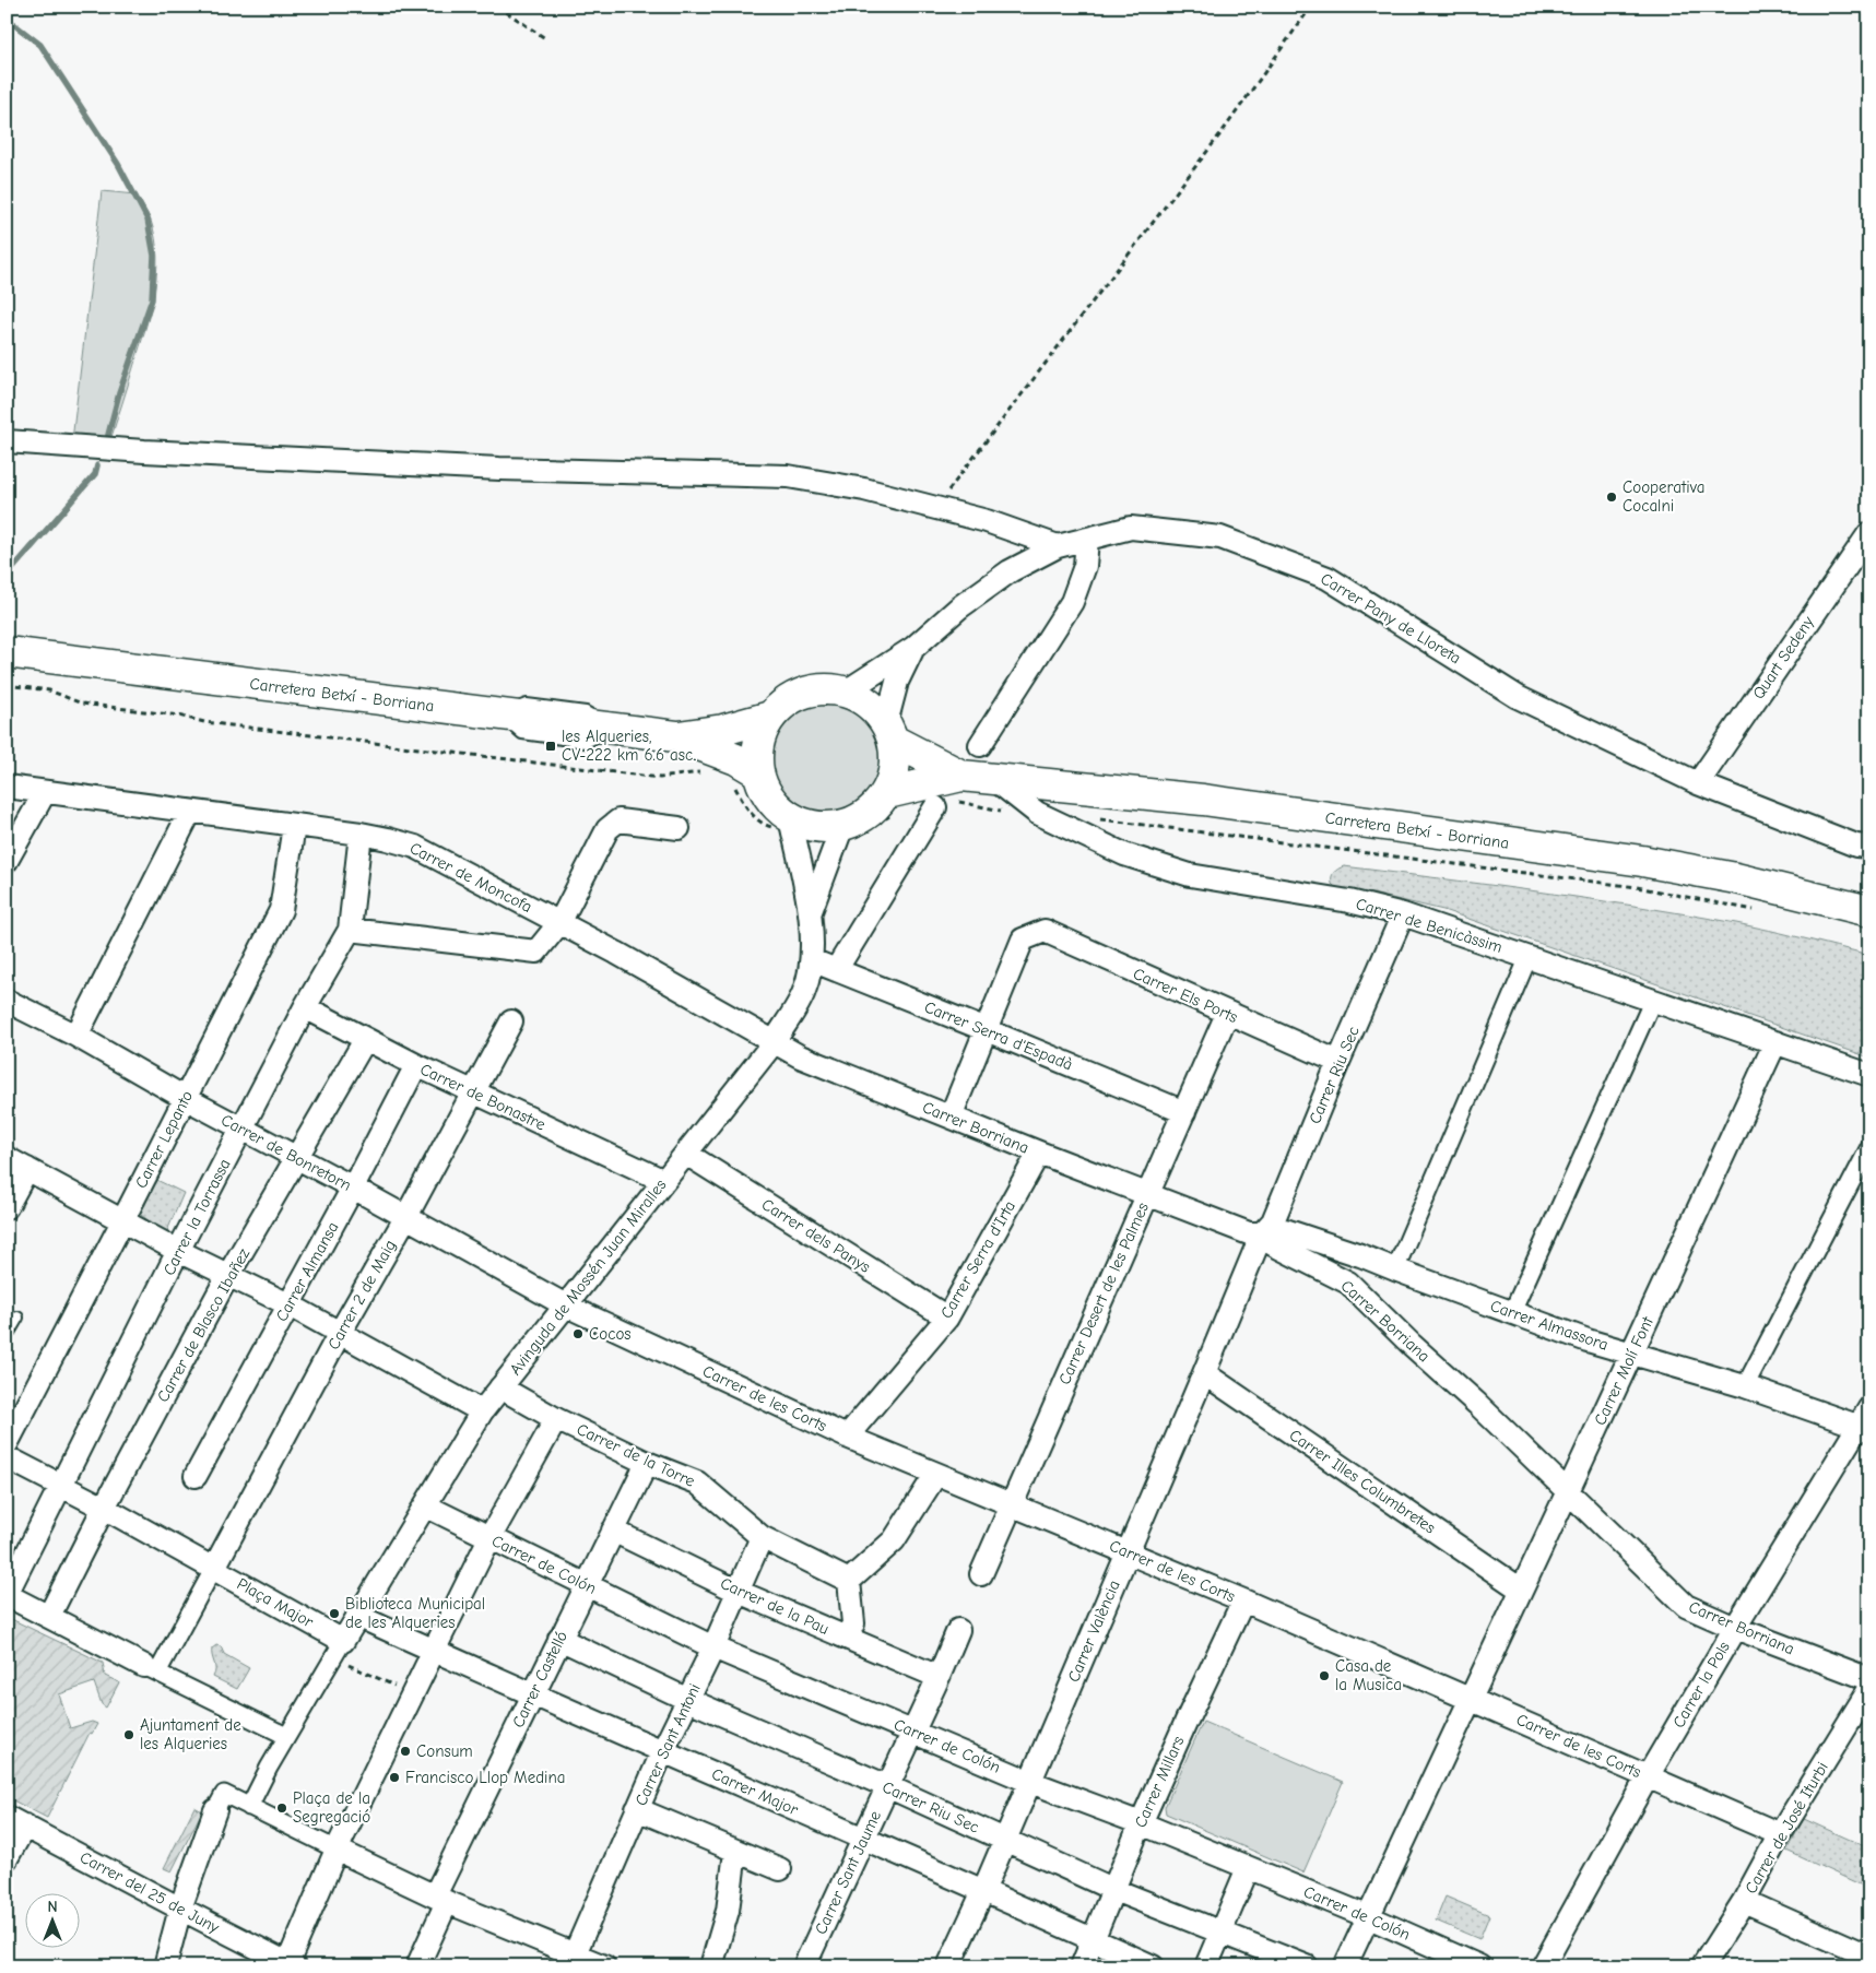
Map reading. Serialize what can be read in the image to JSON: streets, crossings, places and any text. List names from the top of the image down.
{
  "streets": {
    "main road": ["Carretera Betxí - Borriana"],
    "street": [
      "Carrer Pany de Lloreta",
      "Quart Sedeny",
      "Carrer de Moncofa",
      "Carrer de Benicàssim",
      "Carrer Els Ports",
      "Carrer Serra d'Espadà",
      "Carrer Riu Sec",
      "Carrer de Bonastre",
      "Carrer Borriana",
      "Carrer Lepanto",
      "Carrer de Bonretorn",
      "Carrer la Torrassa",
      "Carrer dels Panys",
      "Carrer Serra d'Irta",
      "Carrer Almansa",
      "Avinguda de Mossén Juan Miralles",
      "Carrer Desert de les Palmes",
      "Carrer 2 de Maig",
      "Carrer de Blasco Ibañez",
      "Carrer Almassora",
      "Carrer Molí Font",
      "Carrer de les Corts",
      "Carrer de la Torre",
      "Carrer Illes Columbretes",
      "Carrer de Colón",
      "Plaça Major",
      "Carrer de la Pau",
      "Carrer València",
      "Carrer Castelló",
      "Carrer la Pols",
      "Carrer Sant Antoni",
      "Carrer Millars",
      "Carrer Major",
      "Carrer de José Iturbi",
      "Carrer Sant Jaume",
      "Carrer del 25 de Juny"
    ]
  },
  "crossings": [
    ["Carrer Pany de Lloreta", "Quart Sedeny"],
    ["Carrer Pany de Lloreta", "Carretera Betxí - Borriana"],
    ["Carrer Pany de Lloreta", "Avinguda de Mossén Juan Miralles"],
    ["Carretera Betxí - Borriana", "Carrer de Benicàssim"],
    ["Carretera Betxí - Borriana", "Avinguda de Mossén Juan Miralles"],
    ["Carrer de Moncofa", "Carrer Borriana"],
    ["Carrer de Moncofa", "Carrer Lepanto"],
    ["Carrer de Moncofa", "Carrer la Torrassa"],
    ["Carrer de Moncofa", "Avinguda de Mossén Juan Miralles"],
    ["Carrer de Benicàssim", "Carrer Riu Sec"],
    ["Carrer de Benicàssim", "Carrer Molí Font"],
    ["Carrer Els Ports", "Carrer Serra d'Espadà"],
    ["Carrer Els Ports", "Carrer Riu Sec"],
    ["Carrer Els Ports", "Carrer Desert de les Palmes"],
    ["Carrer Serra d'Espadà", "Avinguda de Mossén Juan Miralles"],
    ["Carrer Serra d'Espadà", "Carrer Desert de les Palmes"],
    ["Carrer Riu Sec", "Carrer Borriana"],
    ["Carrer Riu Sec", "Carrer Almassora"],
    ["Carrer Riu Sec", "Carrer València"],
    ["Carrer Riu Sec", "Carrer Castelló"],
    ["Carrer Riu Sec", "Carrer Sant Antoni"],
    ["Carrer Riu Sec", "Carrer Millars"],
    ["Carrer Riu Sec", "Carrer Sant Jaume"],
    ["Carrer de Bonastre", "Carrer la Torrassa"],
    ["Carrer de Bonastre", "Carrer Almansa"],
    ["Carrer de Bonastre", "Avinguda de Mossén Juan Miralles"],
    ["Carrer de Bonastre", "Carrer 2 de Maig"],
    ["Carrer de Bonastre", "Carrer de Blasco Ibañez"],
    ["Carrer Borriana", "Carrer Serra d'Irta"],
    ["Carrer Borriana", "Avinguda de Mossén Juan Miralles"],
    ["Carrer Borriana", "Carrer Desert de les Palmes"],
    ["Carrer Borriana", "Carrer Almassora"],
    ["Carrer Borriana", "Carrer Molí Font"],
    ["Carrer Borriana", "Carrer València"],
    ["Carrer Borriana", "Carrer la Pols"],
    ["Carrer Lepanto", "Carrer de Bonretorn"],
    ["Carrer de Bonretorn", "Carrer la Torrassa"],
    ["Carrer de Bonretorn", "Carrer Almansa"],
    ["Carrer de Bonretorn", "Avinguda de Mossén Juan Miralles"],
    ["Carrer de Bonretorn", "Carrer 2 de Maig"],
    ["Carrer de Bonretorn", "Carrer de Blasco Ibañez"],
    ["Carrer de Bonretorn", "Carrer de les Corts"],
    ["Carrer la Torrassa", "Plaça Major"],
    ["Carrer dels Panys", "Carrer Serra d'Irta"],
    ["Carrer dels Panys", "Avinguda de Mossén Juan Miralles"],
    ["Carrer Serra d'Irta", "Carrer de les Corts"],
    ["Avinguda de Mossén Juan Miralles", "Carrer de les Corts"],
    ["Avinguda de Mossén Juan Miralles", "Carrer de la Torre"],
    ["Avinguda de Mossén Juan Miralles", "Carrer de Colón"],
    ["Avinguda de Mossén Juan Miralles", "Plaça Major"],
    ["Avinguda de Mossén Juan Miralles", "Carrer Major"],
    ["Carrer Desert de les Palmes", "Carrer de les Corts"],
    ["Carrer 2 de Maig", "Plaça Major"],
    ["Carrer de Blasco Ibañez", "Plaça Major"],
    ["Carrer Almassora", "Carrer Molí Font"],
    ["Carrer Almassora", "Carrer València"],
    ["Carrer Almassora", "Carrer la Pols"],
    ["Carrer Molí Font", "Carrer de les Corts"],
    ["Carrer Molí Font", "Carrer Illes Columbretes"],
    ["Carrer Molí Font", "Carrer de Colón"],
    ["Carrer de les Corts", "Carrer València"],
    ["Carrer de les Corts", "Carrer la Pols"],
    ["Carrer de les Corts", "Carrer Millars"],
    ["Carrer de les Corts", "Carrer de José Iturbi"],
    ["Carrer de la Torre", "Carrer Castelló"],
    ["Carrer de la Torre", "Carrer Sant Antoni"],
    ["Carrer Illes Columbretes", "Carrer València"],
    ["Carrer de Colón", "Carrer València"],
    ["Carrer de Colón", "Carrer Castelló"],
    ["Carrer de Colón", "Carrer Sant Antoni"],
    ["Carrer de Colón", "Carrer Millars"],
    ["Carrer de Colón", "Carrer Sant Jaume"],
    ["Carrer de la Pau", "Carrer Castelló"],
    ["Carrer de la Pau", "Carrer Sant Antoni"],
    ["Carrer de la Pau", "Carrer Sant Jaume"],
    ["Carrer València", "Carrer Major"],
    ["Carrer Castelló", "Carrer Major"],
    ["Carrer Sant Antoni", "Carrer Major"],
    ["Carrer Millars", "Carrer Major"],
    ["Carrer Major", "Carrer Sant Jaume"]
  ],
  "places": {
    "other": [
      "Cooperativa Cocalni",
      "Cocos",
      "Biblioteca Municipal de les Alqueries",
      "Casa de la Musica",
      "Ajuntament de les Alqueries",
      "Consum",
      "Francisco Llop Medina",
      "Plaça de la Segregació"
    ],
    "transit": ["les Alqueries, CV-222 km 6.6 asc."]
  },
  "north": "top"
}
